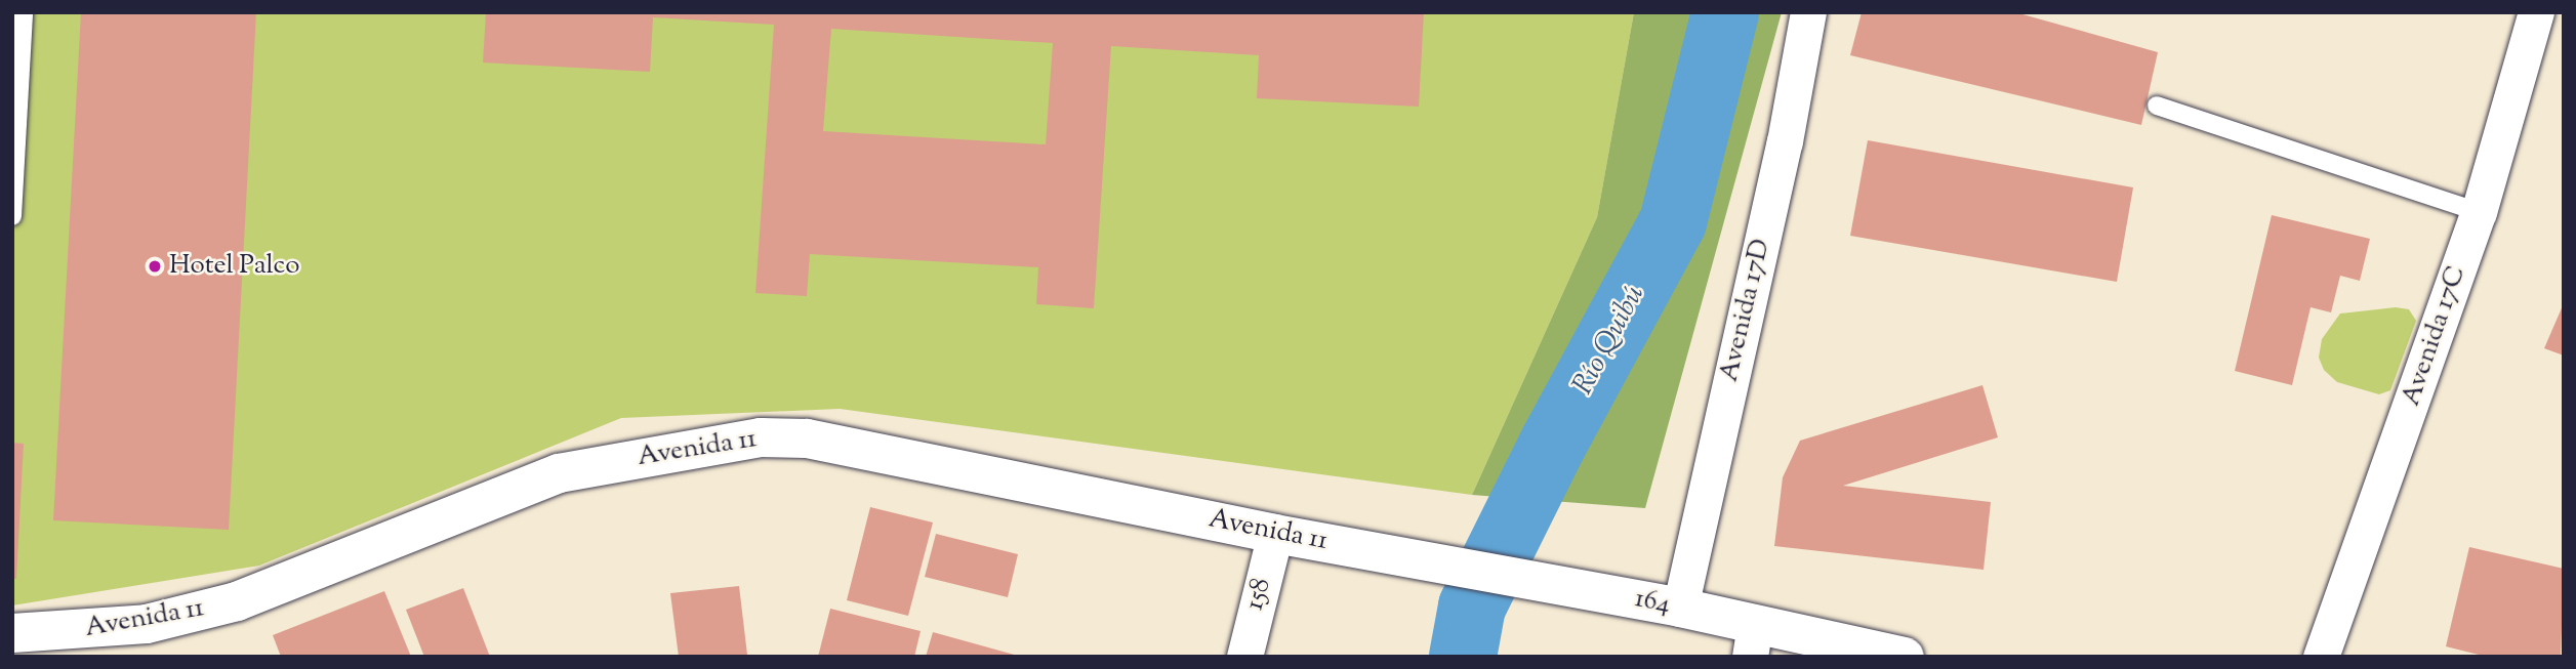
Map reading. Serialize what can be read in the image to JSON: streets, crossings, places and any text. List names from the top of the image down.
{
  "streets": {
    "street": [
      "Avenida 17D",
      "Avenida 17C",
      "Avenida 11",
      "158",
      "164"
    ]
  },
  "crossings": [
    ["Avenida 17D", "164"],
    ["Avenida 11", "158"],
    ["Avenida 11", "164"]
  ],
  "water": ["Río Quibú"],
  "places": ["Hotel Palco"]
}
